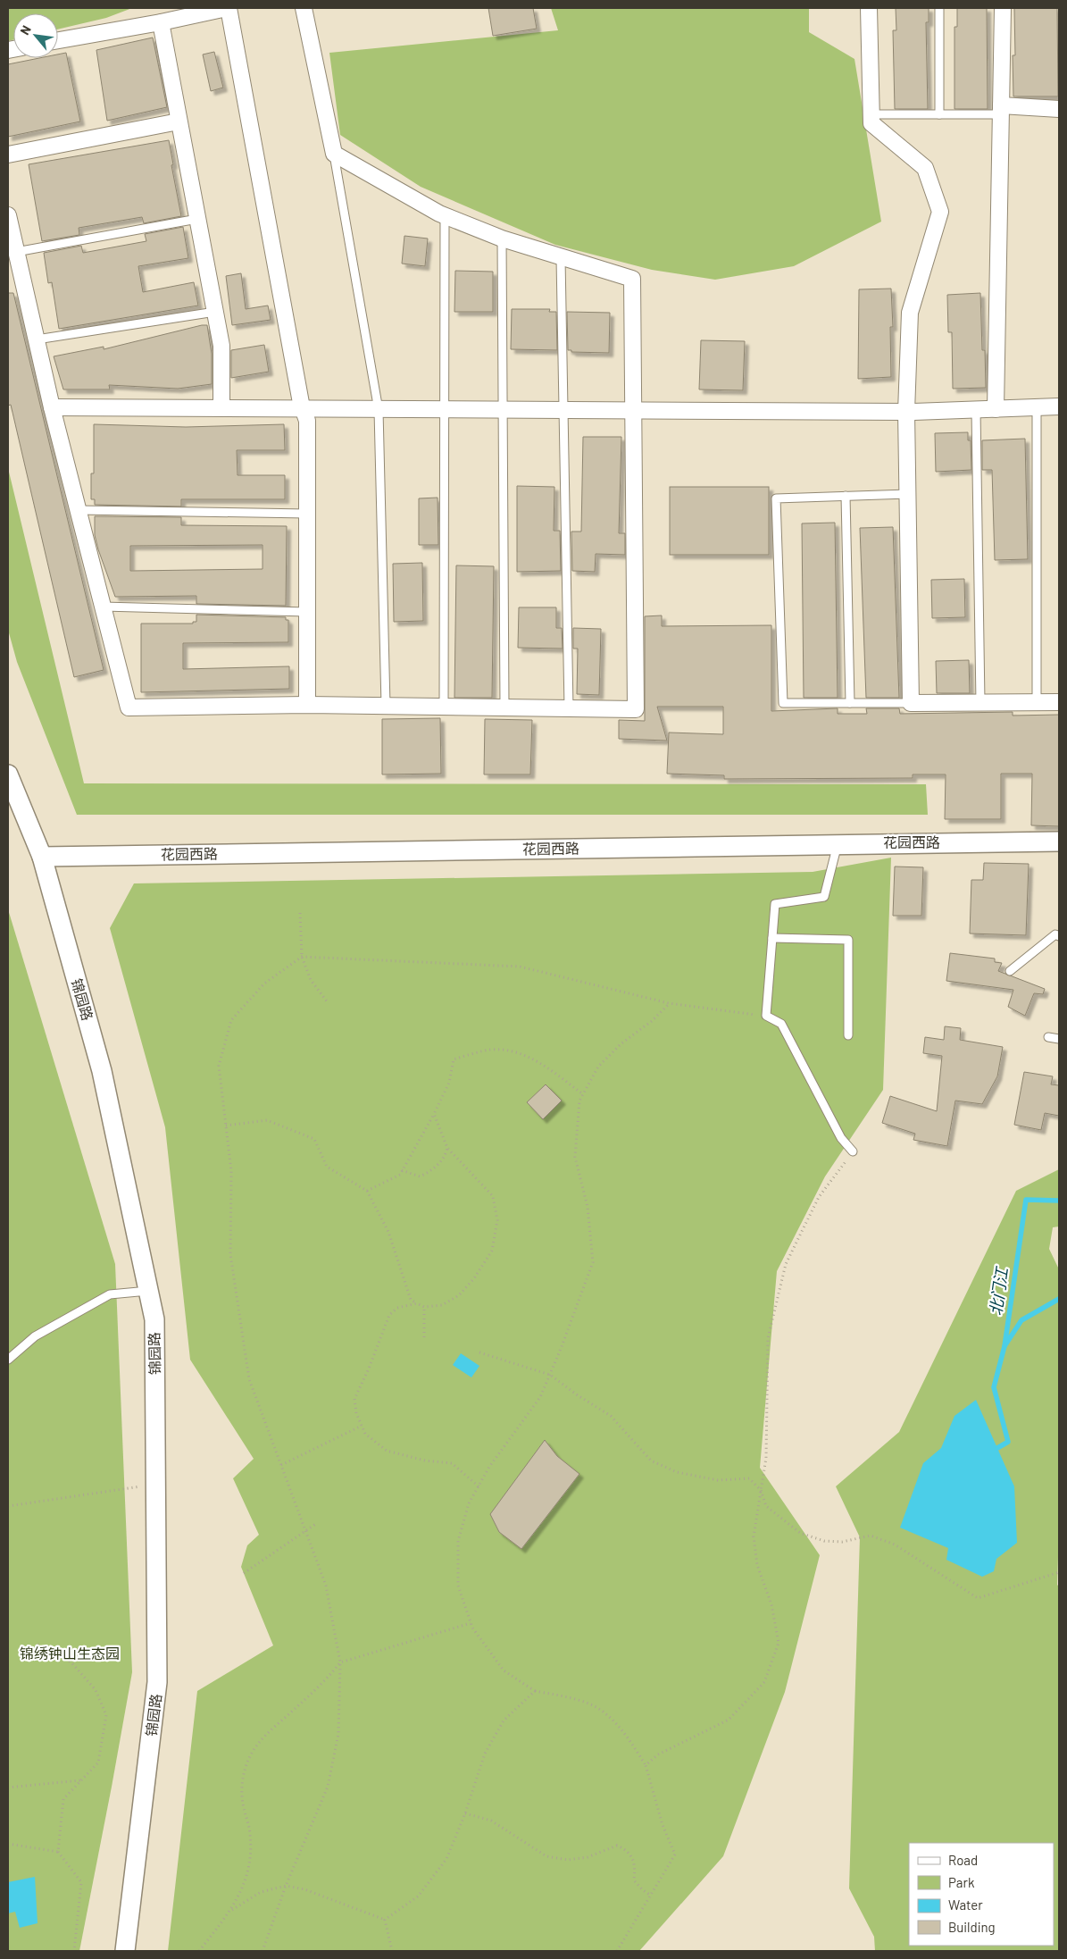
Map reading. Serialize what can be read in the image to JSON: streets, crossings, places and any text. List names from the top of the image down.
{
  "streets": {
    "street": ["花园西路", "锦园路"]
  },
  "crossings": [
    ["花园西路", "锦园路"]
  ],
  "water": ["北门江"],
  "parks": ["锦绣钟山生态园"],
  "legend": [
    "Road",
    "Park",
    "Water",
    "Building"
  ],
  "north": "top left"
}
